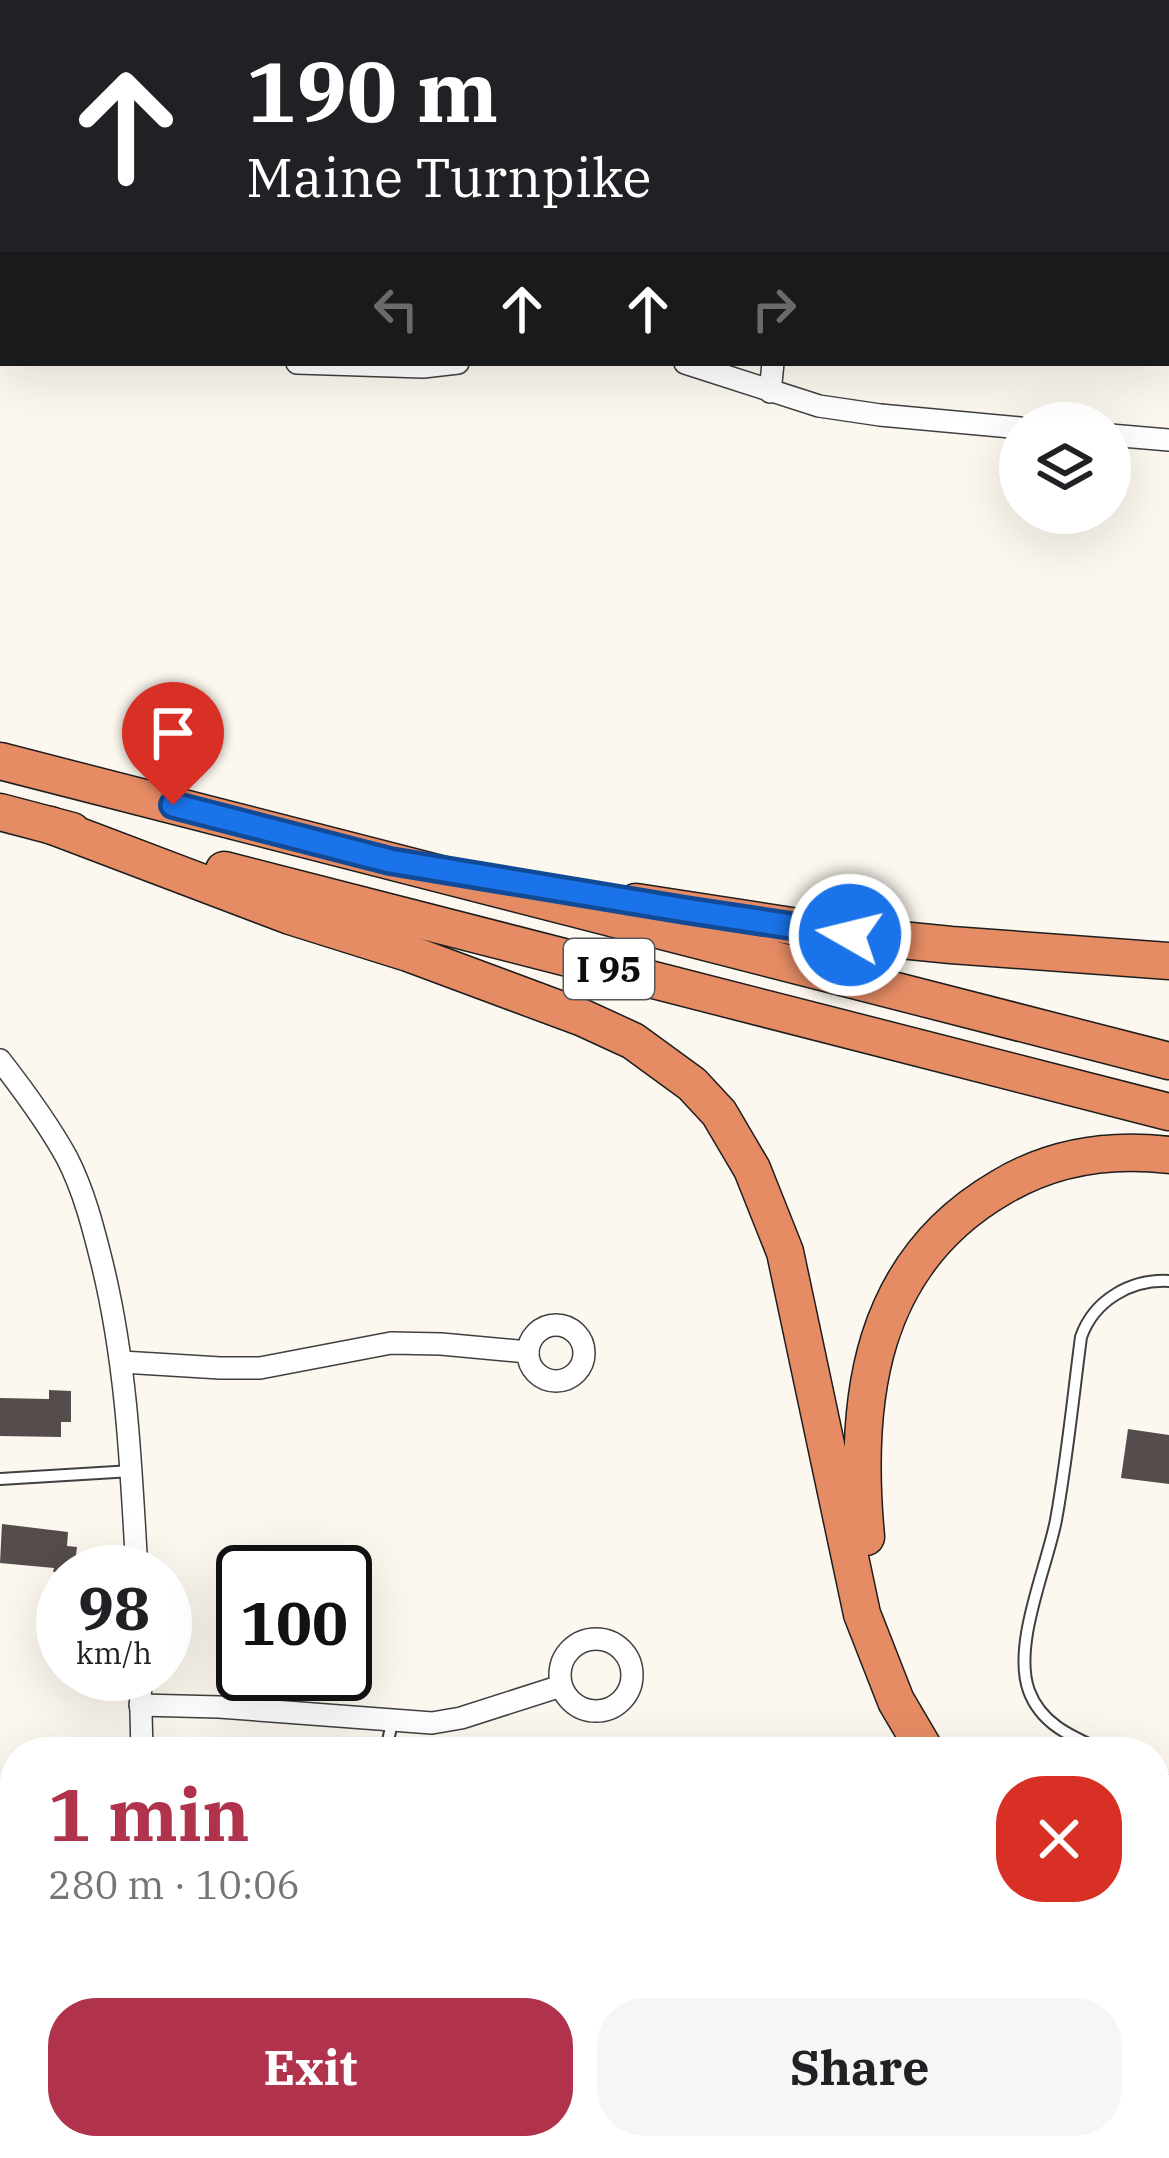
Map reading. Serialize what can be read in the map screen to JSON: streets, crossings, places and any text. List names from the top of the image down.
{
  "streets": {
    "highway": ["I 95"]
  },
  "page": {
    "turn": ["190 m", "Maine Turnpike"],
    "speed": "98 km/h",
    "limit": "100",
    "heading": ["1 min", "280 m · 10:06"],
    "buttons": ["Exit", "Share"]
  }
}
